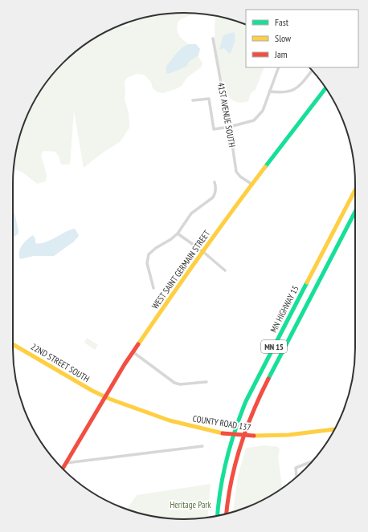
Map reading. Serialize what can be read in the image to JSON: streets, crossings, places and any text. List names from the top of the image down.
{
  "streets": {
    "main road": [
      "WEST SAINT GERMAIN STREET",
      "MN HIGHWAY 15",
      "MN 15",
      "22ND STREET SOUTH",
      "COUNTY ROAD 137"
    ],
    "street": ["41ST AVENUE SOUTH"]
  },
  "crossings": [
    ["41ST AVENUE SOUTH", "WEST SAINT GERMAIN STREET"],
    ["WEST SAINT GERMAIN STREET", "22ND STREET SOUTH"],
    ["WEST SAINT GERMAIN STREET", "COUNTY ROAD 137"],
    ["22ND STREET SOUTH", "COUNTY ROAD 137"]
  ],
  "parks": ["Heritage Park"],
  "legend": ["Fast", "Slow", "Jam"]
}
